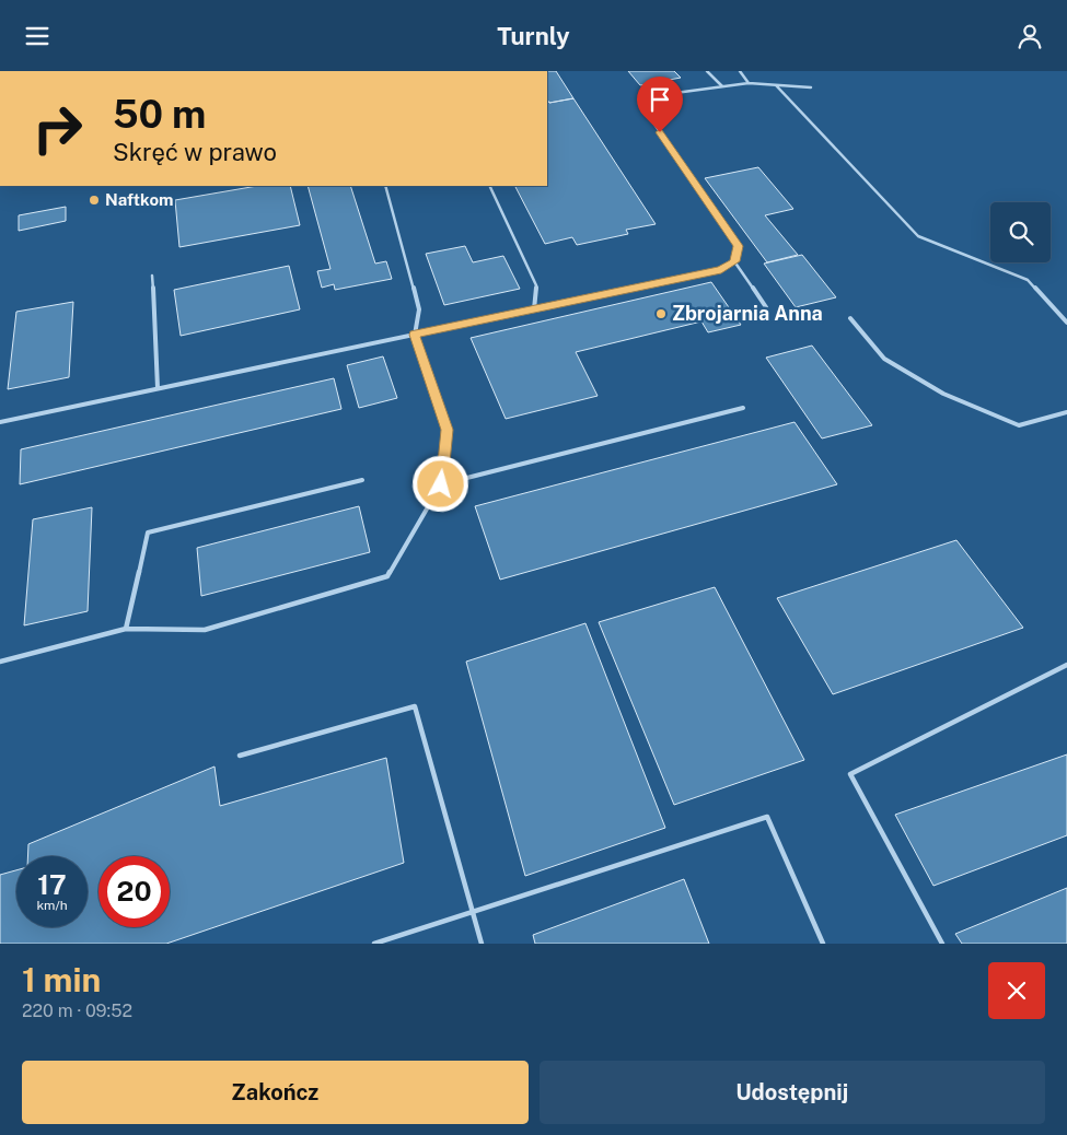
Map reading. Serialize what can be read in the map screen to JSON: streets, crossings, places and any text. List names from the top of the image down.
{
  "places": ["Naftkom", "Zbrojarnia Anna"],
  "page": {
    "header": "Turnly",
    "turn": ["50 m", "Skręć w prawo"],
    "speed": "17 km/h",
    "limit": "20",
    "heading": ["1 min", "220 m · 09:52"],
    "buttons": ["Zakończ", "Udostępnij"]
  }
}
